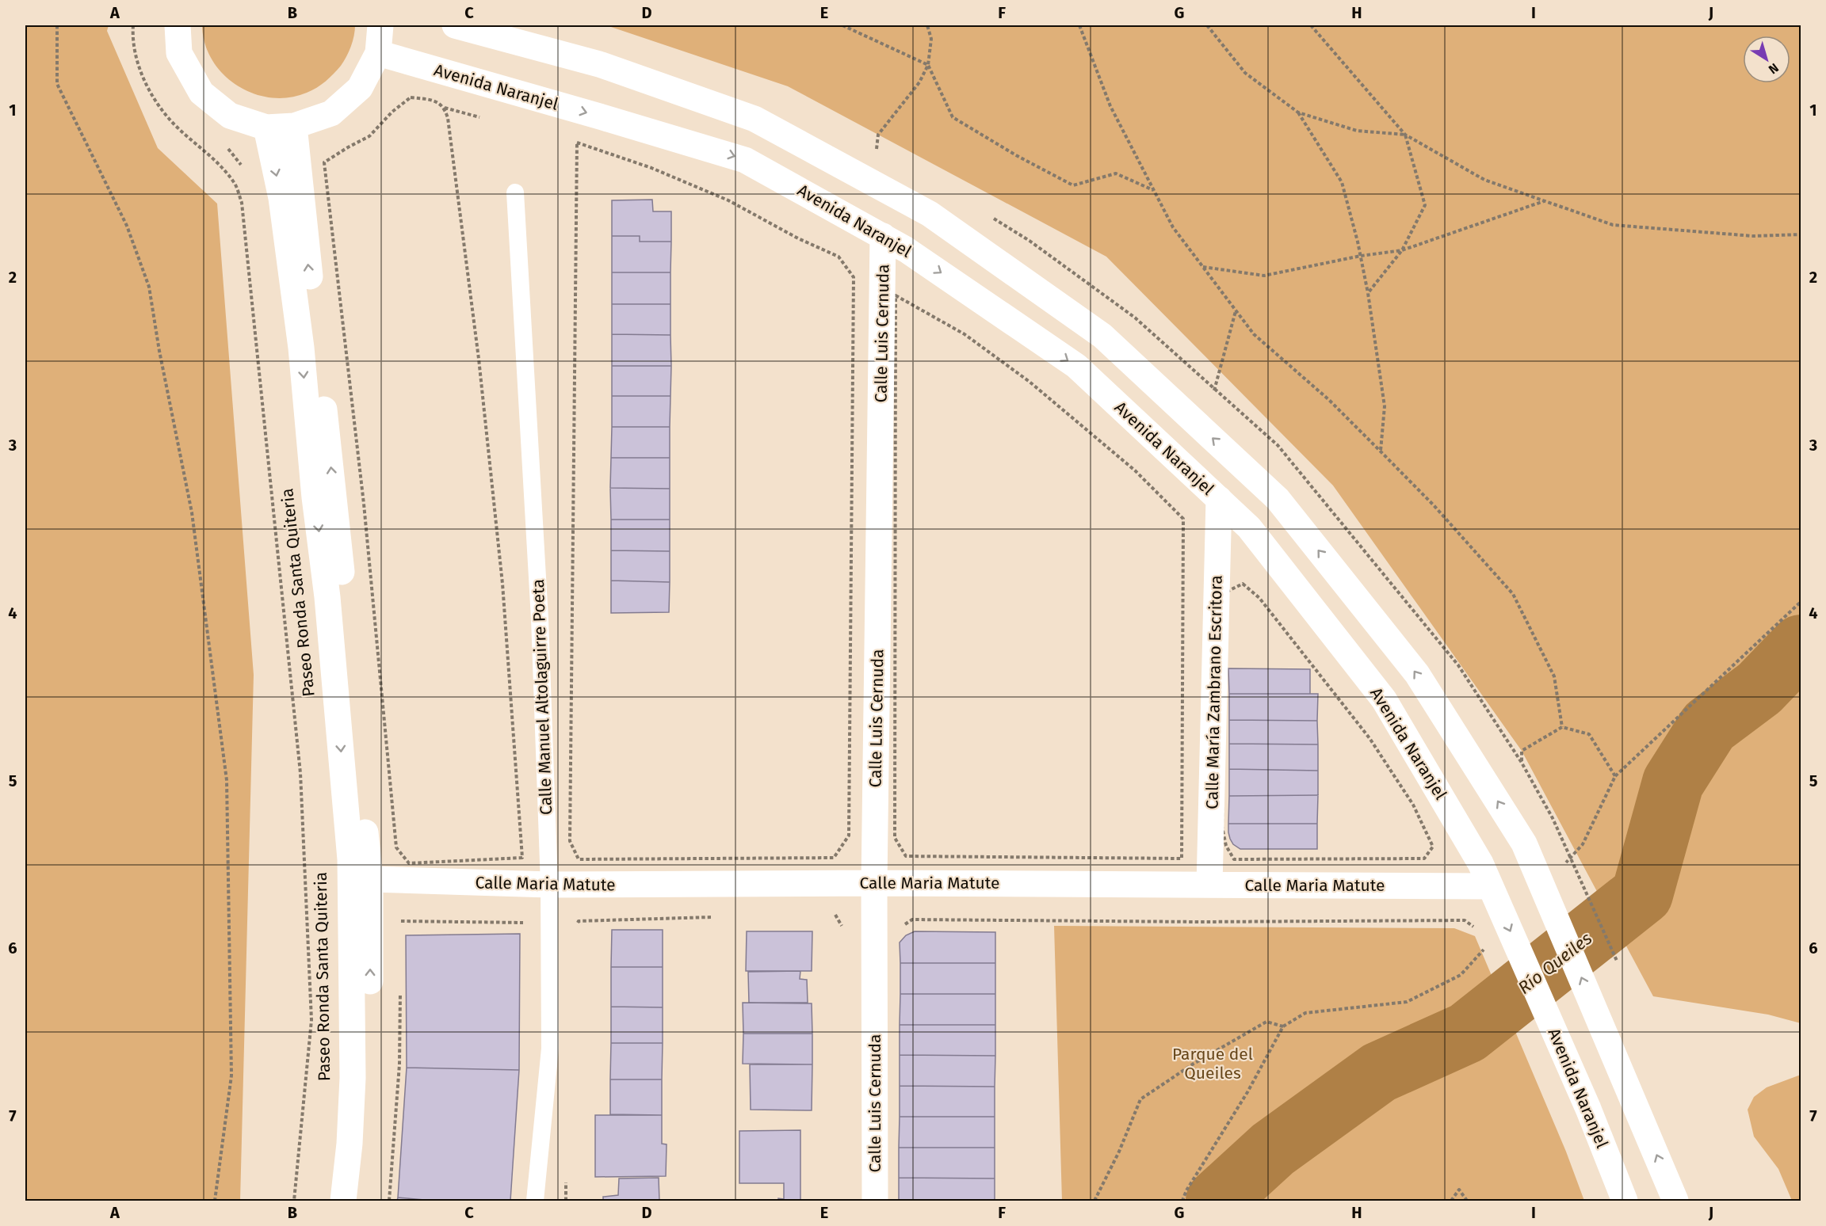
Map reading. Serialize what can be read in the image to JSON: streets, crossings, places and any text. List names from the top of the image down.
{
  "streets": {
    "street": [
      "Avenida Naranjel",
      "Calle Luis Cernuda",
      "Paseo Ronda Santa Quiteria",
      "Calle María Zambrano Escritora",
      "Calle Maria Matute"
    ],
    "lane": ["Calle Manuel Altolaguirre Poeta"]
  },
  "crossings": [
    ["Avenida Naranjel", "Calle Luis Cernuda"],
    ["Avenida Naranjel", "Calle María Zambrano Escritora"],
    ["Avenida Naranjel", "Calle Maria Matute"],
    ["Calle Luis Cernuda", "Calle Maria Matute"],
    ["Calle María Zambrano Escritora", "Calle Maria Matute"],
    ["Calle Manuel Altolaguirre Poeta", "Calle Maria Matute"]
  ],
  "water": ["Río Queiles"],
  "parks": ["Parque del Queiles"],
  "north": "bottom right",
  "grid": {
    "columns": [
      "A",
      "B",
      "C",
      "D",
      "E",
      "F",
      "G",
      "H",
      "I",
      "J"
    ],
    "rows": [
      "1",
      "2",
      "3",
      "4",
      "5",
      "6",
      "7"
    ]
  }
}
